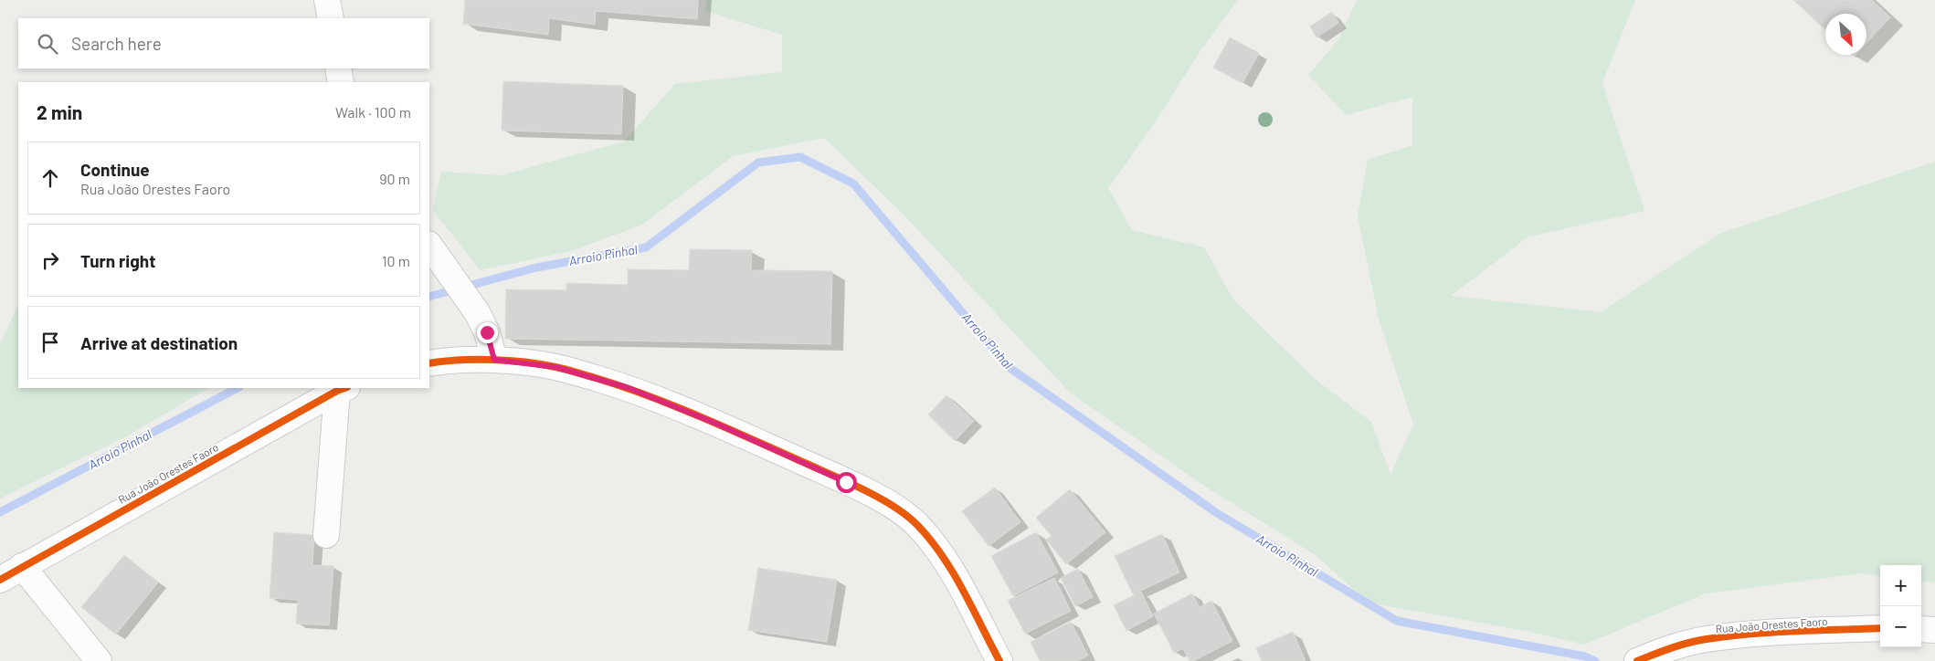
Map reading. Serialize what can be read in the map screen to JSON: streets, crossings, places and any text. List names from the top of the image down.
{
  "streets": {
    "street": ["Rua João Orestes Faoro"]
  },
  "water": ["Arroio Pinhal"],
  "north": "bottom right",
  "page": {
    "search": "Search here",
    "heading": ["2 min", "Walk · 100 m"],
    "list": [
      ["Continue", "Rua João Orestes Faoro", "90 m"],
      ["Turn right", "10 m"],
      "Arrive at destination"
    ],
    "map_buttons": ["+", "−"]
  }
}
